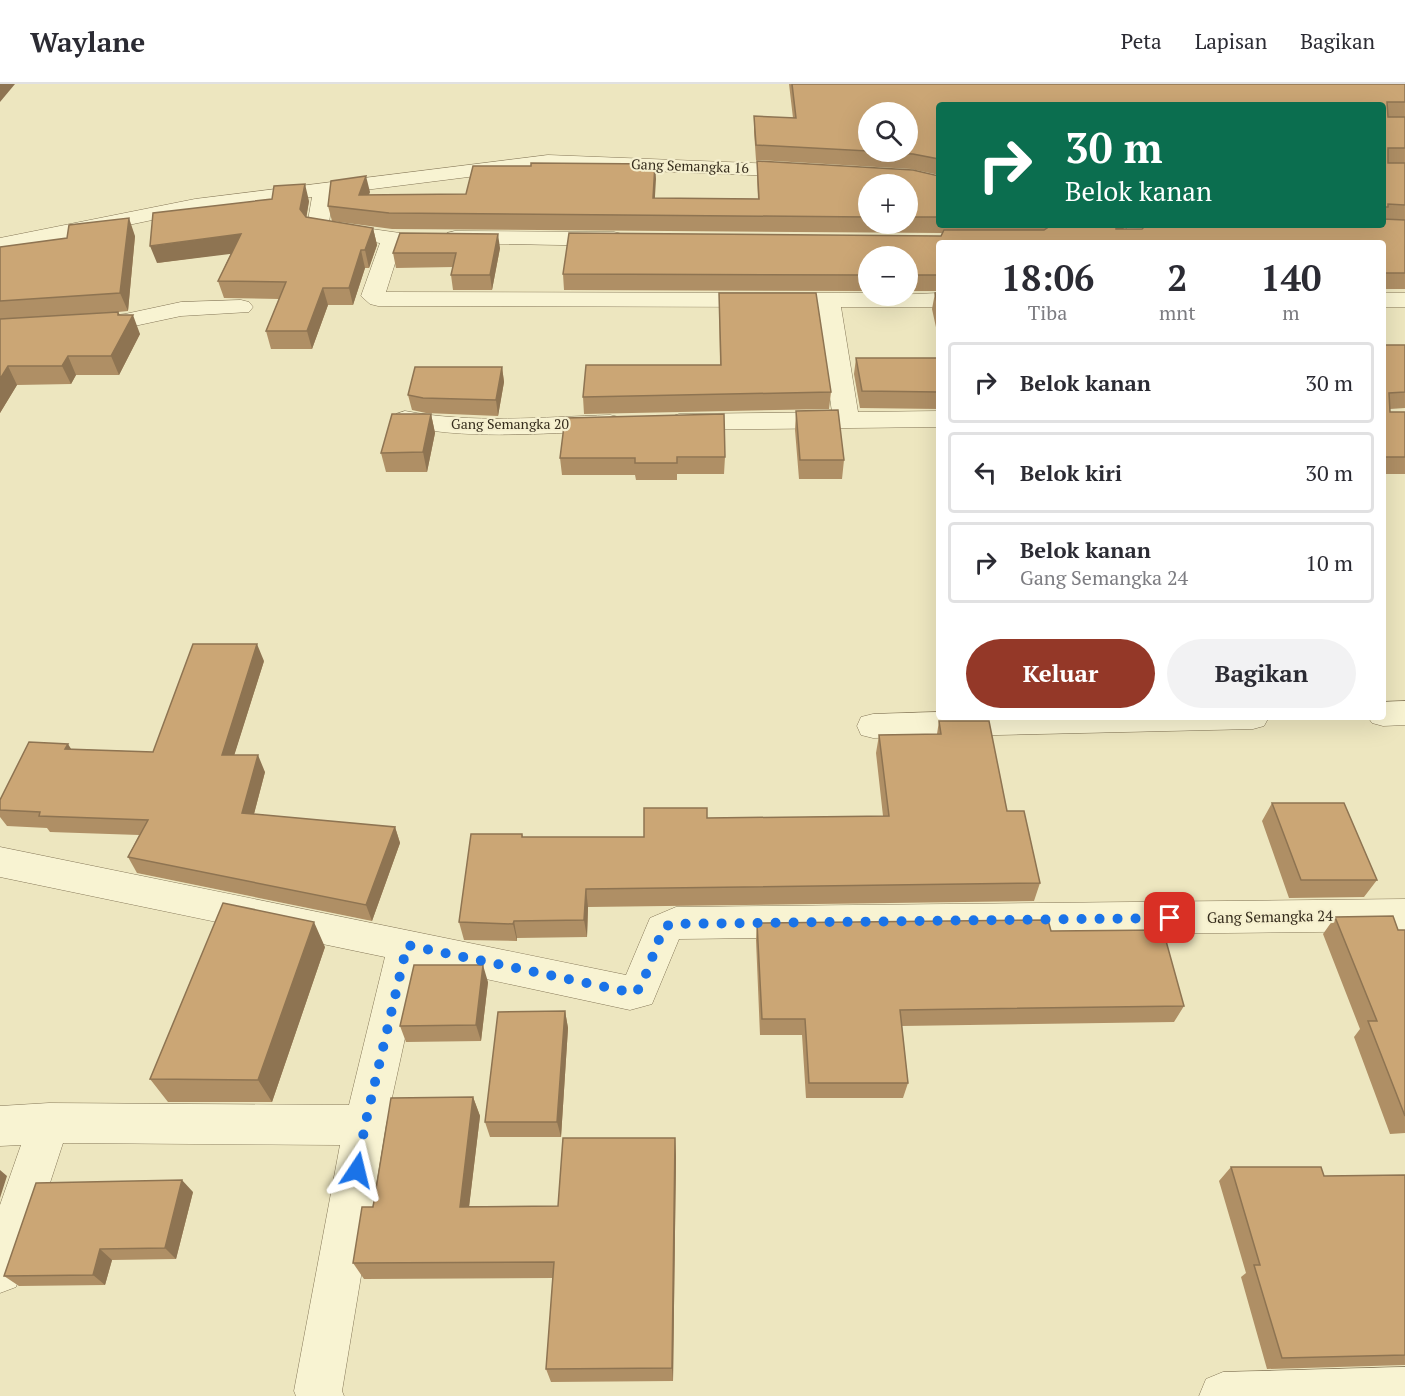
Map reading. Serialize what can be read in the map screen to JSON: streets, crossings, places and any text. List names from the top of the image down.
{
  "streets": {
    "street": ["Gang Semangka 16", "Gang Semangka 20", "Gang Semangka 24"]
  },
  "page": {
    "header": "Waylane",
    "nav": ["Peta", "Lapisan", "Bagikan"],
    "map_buttons": ["+", "−"],
    "turn": ["30 m", "Belok kanan"],
    "eta": [
      "18:06",
      "Tiba",
      "2",
      "mnt",
      "140",
      "m"
    ],
    "list": [
      {
        "name": "Belok kanan",
        "value": "30 m"
      },
      {
        "name": "Belok kiri",
        "value": "30 m"
      },
      {
        "name": "Belok kanan",
        "note": "Gang Semangka 24",
        "value": "10 m"
      }
    ],
    "buttons": ["Keluar", "Bagikan"]
  }
}
